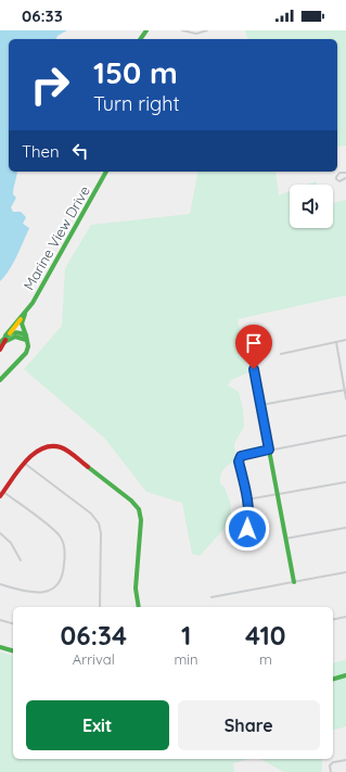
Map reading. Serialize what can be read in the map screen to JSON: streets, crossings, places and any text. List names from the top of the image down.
{
  "streets": {
    "street": ["Marine View Drive"]
  },
  "page": {
    "status": "06:33",
    "turn": ["150 m", "Turn right"],
    "then": "Then",
    "eta": [
      "06:34",
      "Arrival",
      "1",
      "min",
      "410",
      "m"
    ],
    "buttons": ["Exit", "Share"]
  }
}
